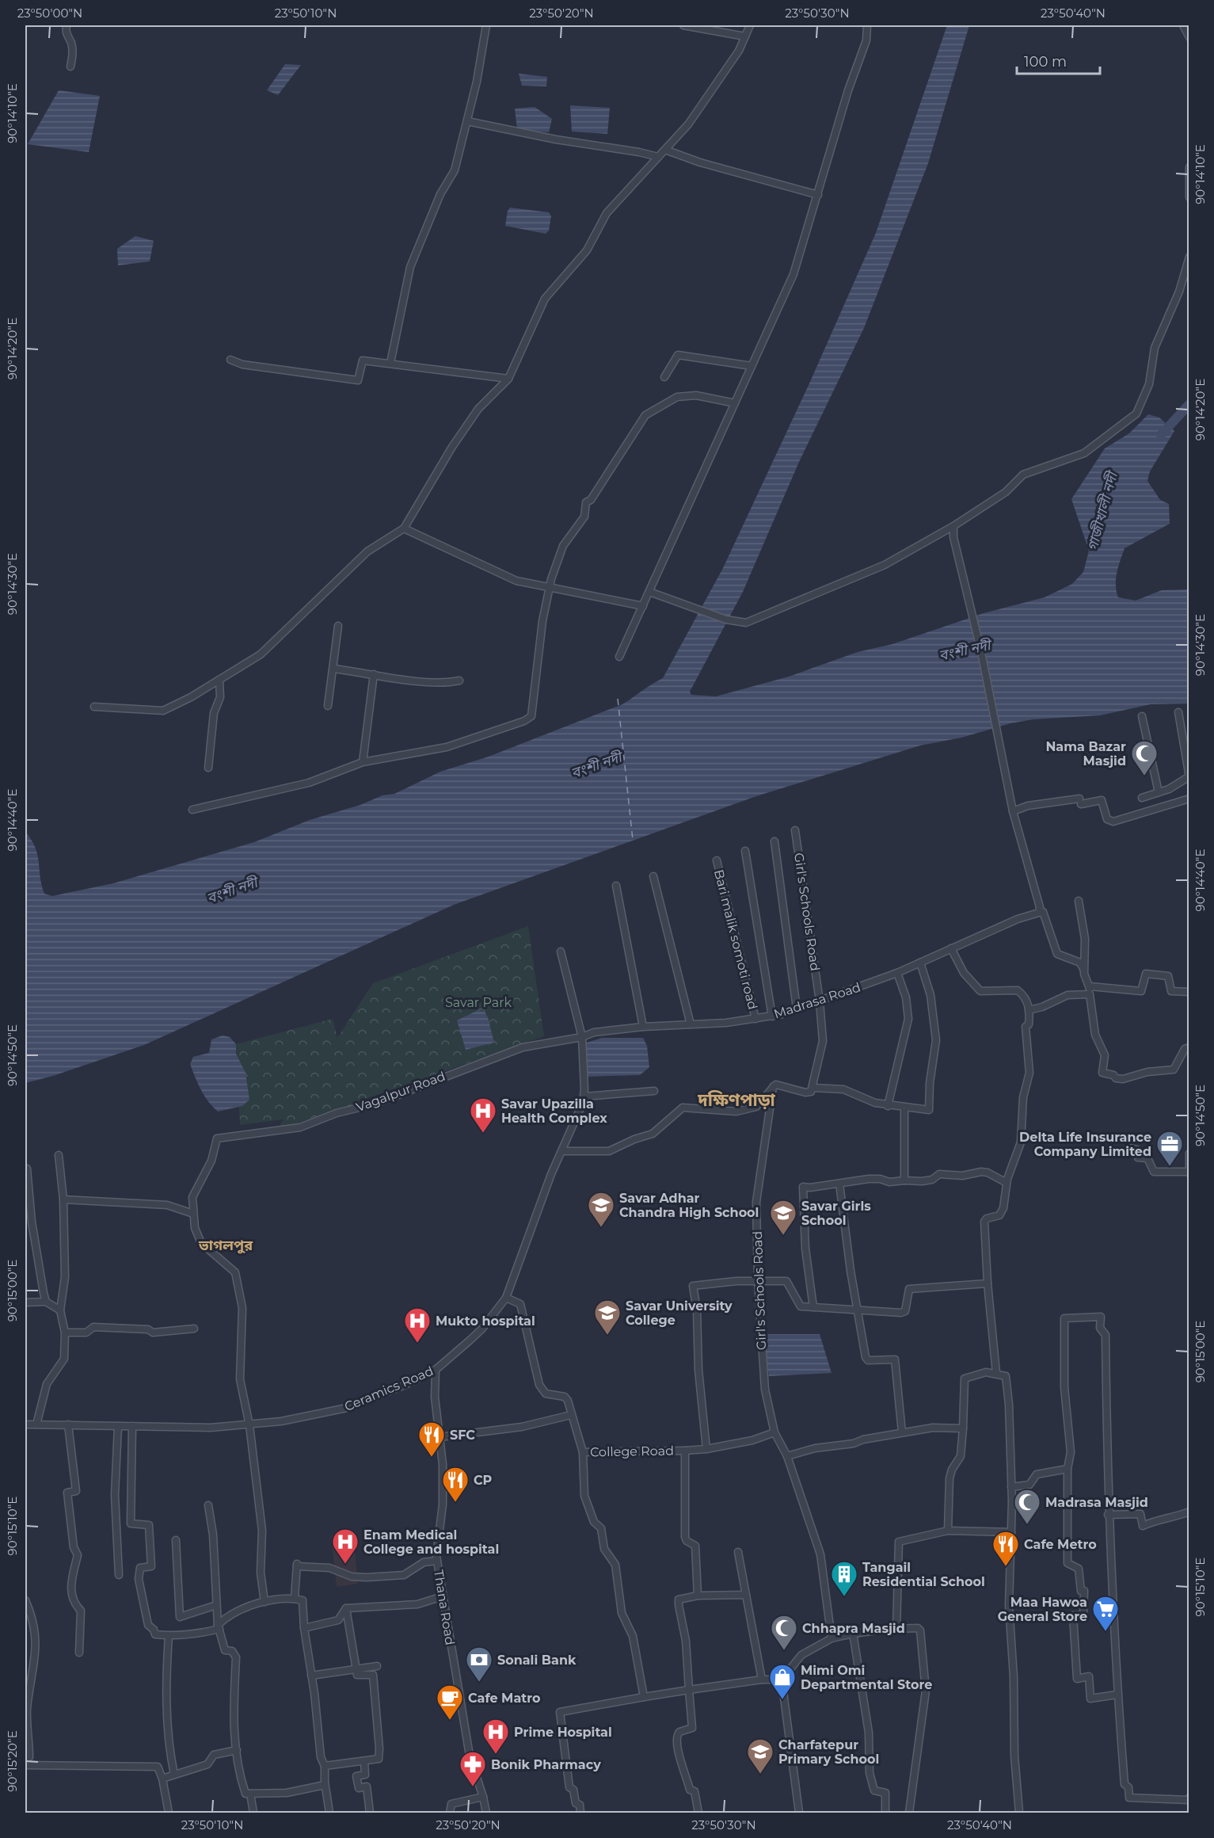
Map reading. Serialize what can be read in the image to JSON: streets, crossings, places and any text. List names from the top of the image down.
{
  "streets": {
    "street": [
      "Girl's Schools Road",
      "Bari malik somoti road",
      "Madrasa Road",
      "Vagalpur Road",
      "Ceramics Road",
      "College Road",
      "Thana Road"
    ]
  },
  "crossings": [
    ["Girl's Schools Road", "Madrasa Road"],
    ["Bari malik somoti road", "Madrasa Road"],
    ["Madrasa Road", "Vagalpur Road"],
    ["Madrasa Road", "Ceramics Road"],
    ["Vagalpur Road", "Ceramics Road"],
    ["Ceramics Road", "College Road"],
    ["Ceramics Road", "Thana Road"]
  ],
  "districts": ["দক্ষিণপাড়া", "ভাগলপুর"],
  "water": ["গাজীখালী নদী", "বংশী নদী"],
  "parks": ["Savar Park"],
  "places": {
    "mosque": ["Nama Bazar Masjid", "Madrasa Masjid", "Chhapra Masjid"],
    "hospital": [
      "Savar Upazilla Health Complex",
      "Mukto hospital",
      "Enam Medical College and hospital",
      "Prime Hospital"
    ],
    "office": ["Delta Life Insurance Company Limited"],
    "school or university": [
      "Savar Adhar Chandra High School",
      "Savar Girls School",
      "Savar University College",
      "Charfatepur Primary School"
    ],
    "restaurant": ["SFC", "CP", "Cafe Metro"],
    "building": ["Tangail Residential School"],
    "supermarket": ["Maa Hawoa General Store"],
    "bank": ["Sonali Bank"],
    "shop": ["Mimi Omi Departmental Store"],
    "cafe": ["Cafe Matro"],
    "pharmacy": ["Bonik Pharmacy"]
  },
  "scale_bar": "100 m",
  "coordinates": [
    "23°50'00\"N",
    "23°50'10\"N",
    "23°50'20\"N",
    "23°50'30\"N",
    "23°50'40\"N",
    "90°14'10\"E",
    "90°14'20\"E",
    "90°14'30\"E",
    "90°14'40\"E",
    "90°14'50\"E",
    "90°15'00\"E",
    "90°15'10\"E",
    "90°15'20\"E"
  ]
}
